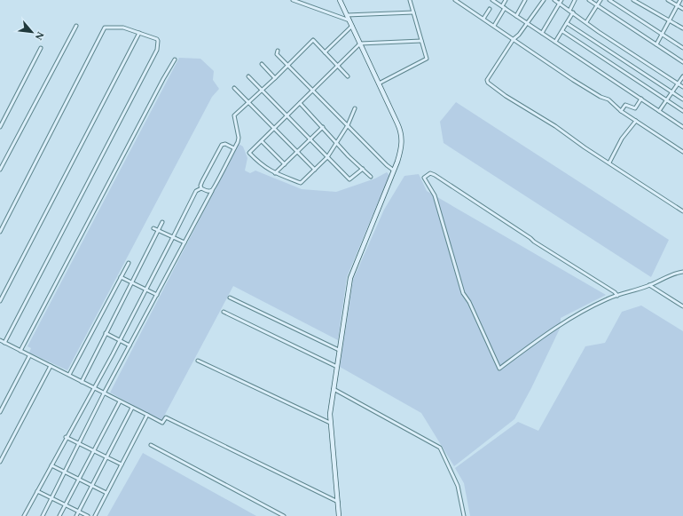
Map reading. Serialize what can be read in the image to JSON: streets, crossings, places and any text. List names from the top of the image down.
{
  "north": "bottom right"
}
